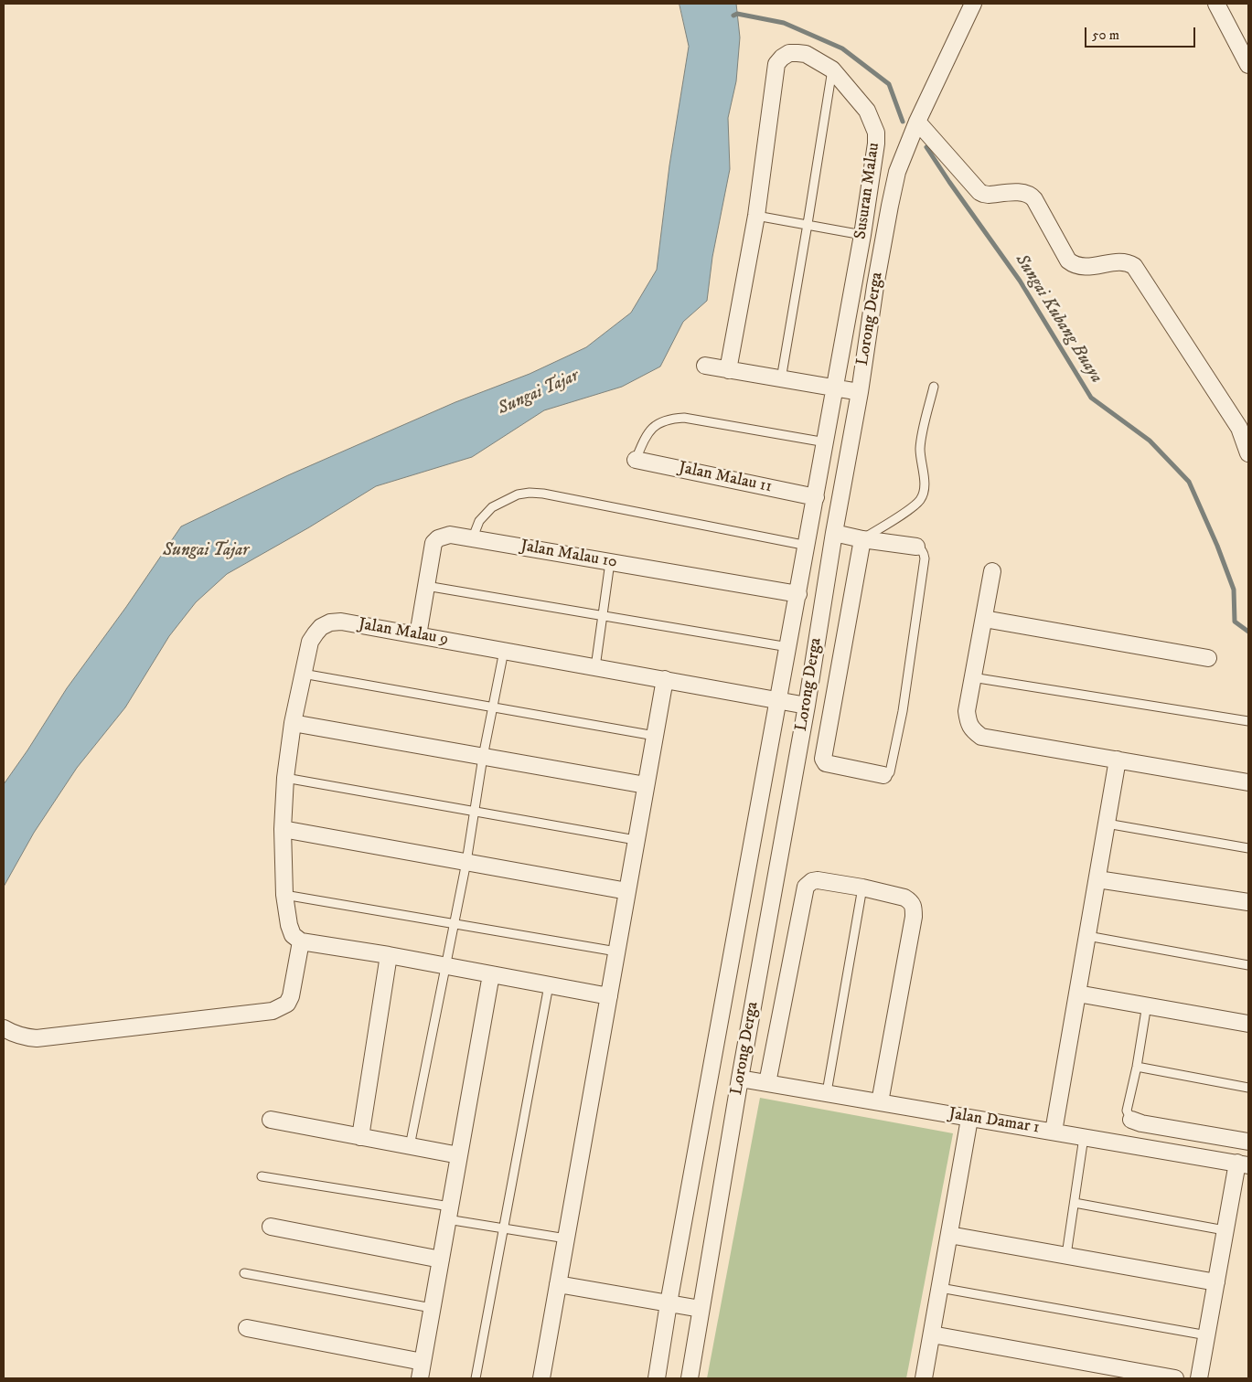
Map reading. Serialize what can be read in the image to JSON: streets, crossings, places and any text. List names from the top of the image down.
{
  "streets": {
    "street": [
      "Susuran Malau",
      "Lorong Derga",
      "Jalan Malau 11",
      "Jalan Malau 10",
      "Jalan Malau 9",
      "Jalan Damar 1"
    ]
  },
  "crossings": [
    ["Susuran Malau", "Jalan Malau 11"],
    ["Susuran Malau", "Jalan Malau 10"],
    ["Susuran Malau", "Jalan Malau 9"],
    ["Lorong Derga", "Jalan Malau 9"],
    ["Lorong Derga", "Jalan Damar 1"],
    ["Jalan Malau 10", "Jalan Malau 9"]
  ],
  "water": ["Sungai Kubang Buaya", "Sungai Tajar"],
  "scale_bar": "50 m"
}
